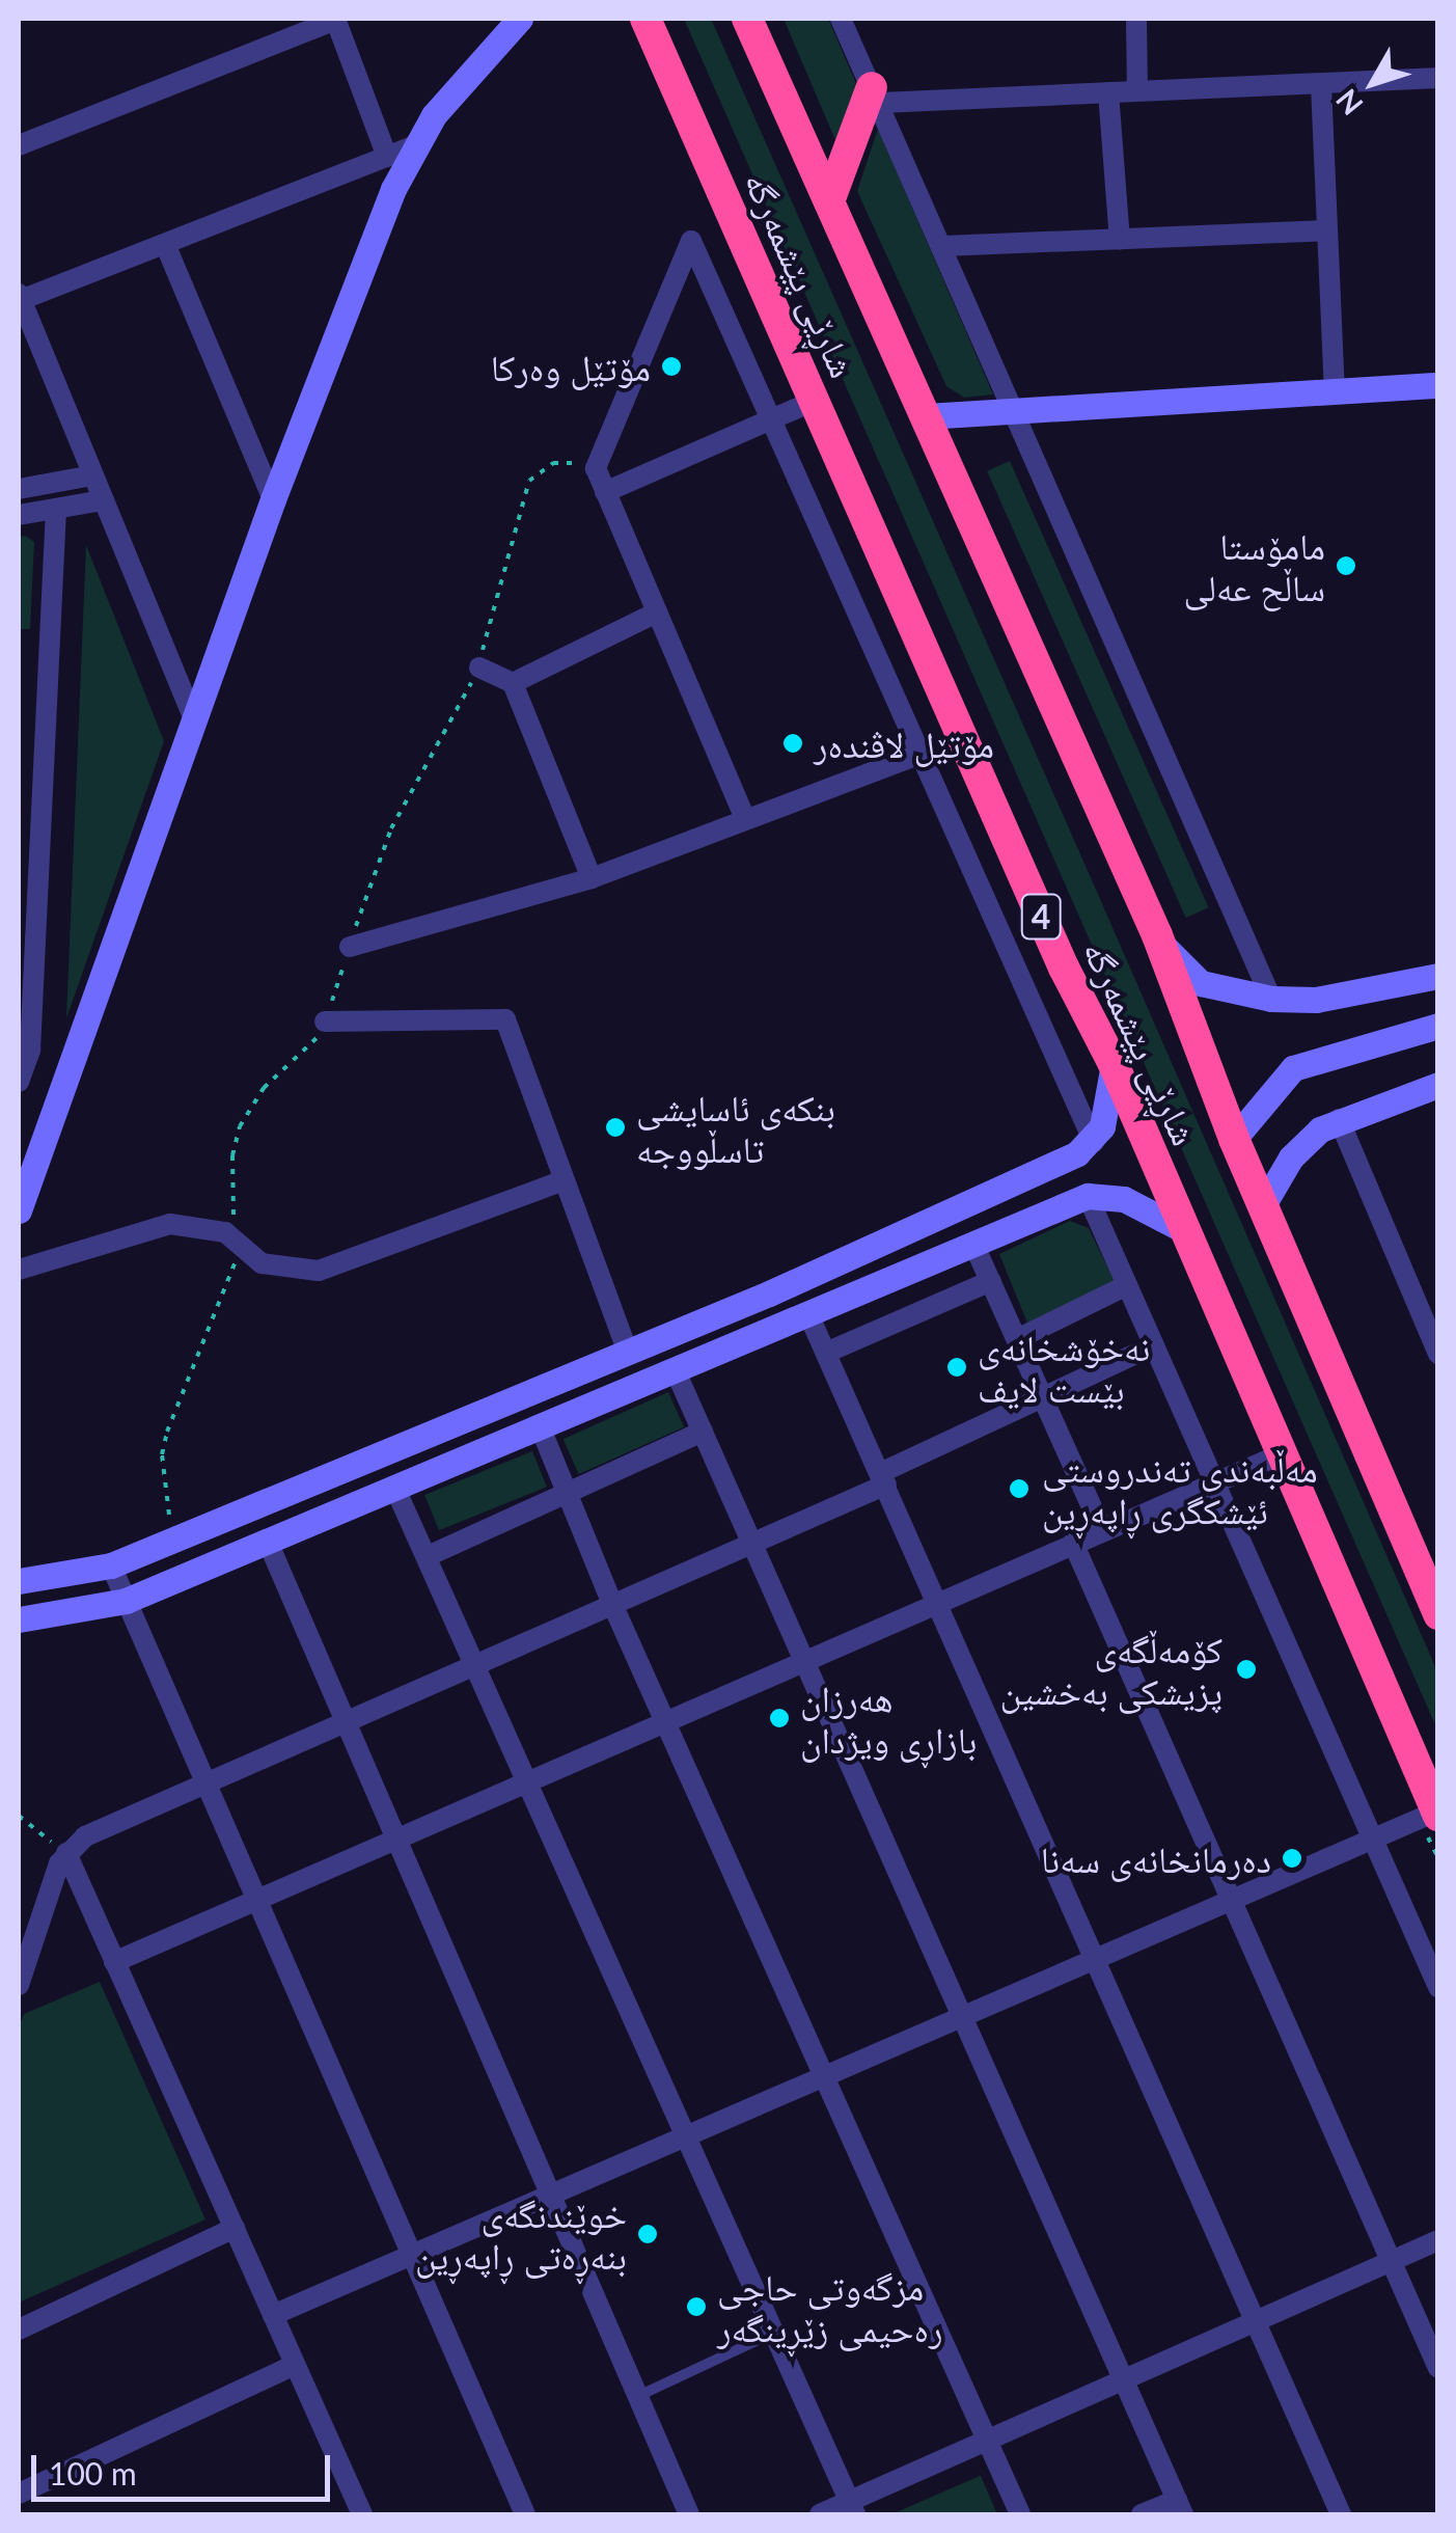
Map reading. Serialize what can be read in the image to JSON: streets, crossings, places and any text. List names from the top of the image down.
{
  "streets": {
    "highway": ["شاڕێی پێشمەرگە", "4"]
  },
  "places": [
    "مۆتێل وەرکا",
    "مامۆستا ساڵح عەلی",
    "مۆتێل لاڤندەر",
    "بنکەی ئاسایشی تاسڵووجە",
    "نەخۆشخانەی بێست لایف",
    "مەڵبەندی تەندروستی ئێشکگری ڕاپەڕین",
    "کۆمەڵگەی پزیشکی بەخشین",
    "ھەرزان بازاڕی ویژدان",
    "دەرمانخانەی سەنا",
    "خوێندنگەی بنەڕەتی ڕاپەڕین",
    "مزگەوتی حاجی رەحیمی زێڕینگەر"
  ],
  "scale_bar": "100 m",
  "north": "bottom left"
}
